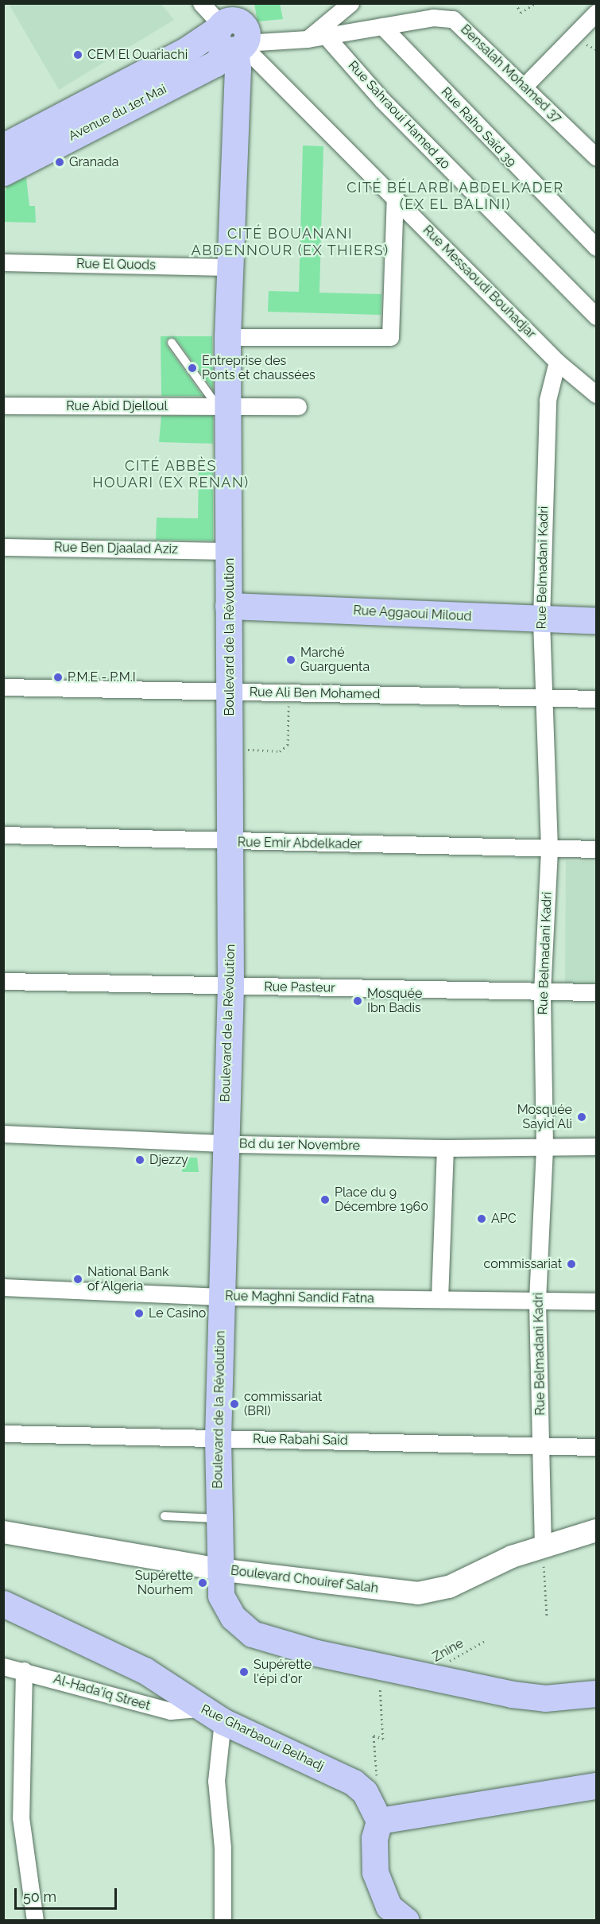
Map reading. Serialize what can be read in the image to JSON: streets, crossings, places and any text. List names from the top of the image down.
{
  "streets": {
    "main road": [
      "Avenue du 1er Mai",
      "Rue Aggaoui Miloud",
      "Boulevard de la Révolution",
      "Boulevard Chouiref Salah",
      "Rue Gharbaoui Belhadj"
    ],
    "street": [
      "Bensalah Mohamed 37",
      "Rue Sahraoui Hamed 40",
      "Rue Raho Saïd 39",
      "Rue El Quods",
      "Rue Messaoudi Bouhadjar",
      "Rue Abid Djelloul",
      "Rue Ben Djaalad Aziz",
      "Rue Belmadani Kadri",
      "Rue Ali Ben Mohamed",
      "Rue Emir Abdelkader",
      "Rue Pasteur",
      "Bd du 1er Novembre",
      "Rue Maghni Sandid Fatna",
      "Rue Rabahi Said",
      "Al-Hada'iq Street"
    ],
    "path": ["Znine"]
  },
  "crossings": [
    ["Bensalah Mohamed 37", "Avenue du 1er Mai"],
    ["Bensalah Mohamed 37", "Rue Sahraoui Hamed 40"],
    ["Bensalah Mohamed 37", "Rue Raho Saïd 39"],
    ["Bensalah Mohamed 37", "Rue Messaoudi Bouhadjar"],
    ["Bensalah Mohamed 37", "Boulevard de la Révolution"],
    ["Avenue du 1er Mai", "Rue Messaoudi Bouhadjar"],
    ["Avenue du 1er Mai", "Boulevard de la Révolution"],
    ["Rue El Quods", "Boulevard de la Révolution"],
    ["Rue Messaoudi Bouhadjar", "Rue Belmadani Kadri"],
    ["Rue Messaoudi Bouhadjar", "Boulevard de la Révolution"],
    ["Rue Abid Djelloul", "Boulevard de la Révolution"],
    ["Rue Ben Djaalad Aziz", "Boulevard de la Révolution"],
    ["Rue Belmadani Kadri", "Rue Aggaoui Miloud"],
    ["Rue Belmadani Kadri", "Rue Ali Ben Mohamed"],
    ["Rue Belmadani Kadri", "Rue Emir Abdelkader"],
    ["Rue Belmadani Kadri", "Rue Pasteur"],
    ["Rue Belmadani Kadri", "Bd du 1er Novembre"],
    ["Rue Belmadani Kadri", "Rue Maghni Sandid Fatna"],
    ["Rue Belmadani Kadri", "Rue Rabahi Said"],
    ["Rue Belmadani Kadri", "Boulevard Chouiref Salah"],
    ["Rue Aggaoui Miloud", "Boulevard de la Révolution"],
    ["Boulevard de la Révolution", "Rue Ali Ben Mohamed"],
    ["Boulevard de la Révolution", "Rue Emir Abdelkader"],
    ["Boulevard de la Révolution", "Rue Pasteur"],
    ["Boulevard de la Révolution", "Bd du 1er Novembre"],
    ["Boulevard de la Révolution", "Rue Maghni Sandid Fatna"],
    ["Boulevard de la Révolution", "Rue Rabahi Said"],
    ["Boulevard de la Révolution", "Boulevard Chouiref Salah"],
    ["Boulevard de la Révolution", "Znine"],
    ["Al-Hada'iq Street", "Rue Gharbaoui Belhadj"]
  ],
  "districts": ["CITÉ BÉLARBI ABDELKADER (EX EL BALINI)", "CITÉ BOUANANI ABDENNOUR (EX THIERS)", "CITÉ ABBÈS HOUARI (EX RENAN)"],
  "places": [
    "CEM El Ouariachi",
    "Granada",
    "Entreprise des Ponts et chaussées",
    "Marché Guarguenta",
    "P.M.E - P.M.I",
    "Mosquée Ibn Badis",
    "Mosquée Sayid Ali",
    "Djezzy",
    "Place du 9 Décembre 1960",
    "APC",
    "commissariat",
    "National Bank of Algeria",
    "Le Casino",
    "commissariat (BRI)",
    "Supérette Nourhem",
    "Supérette l'épi d'or"
  ],
  "scale_bar": "50 m"
}
